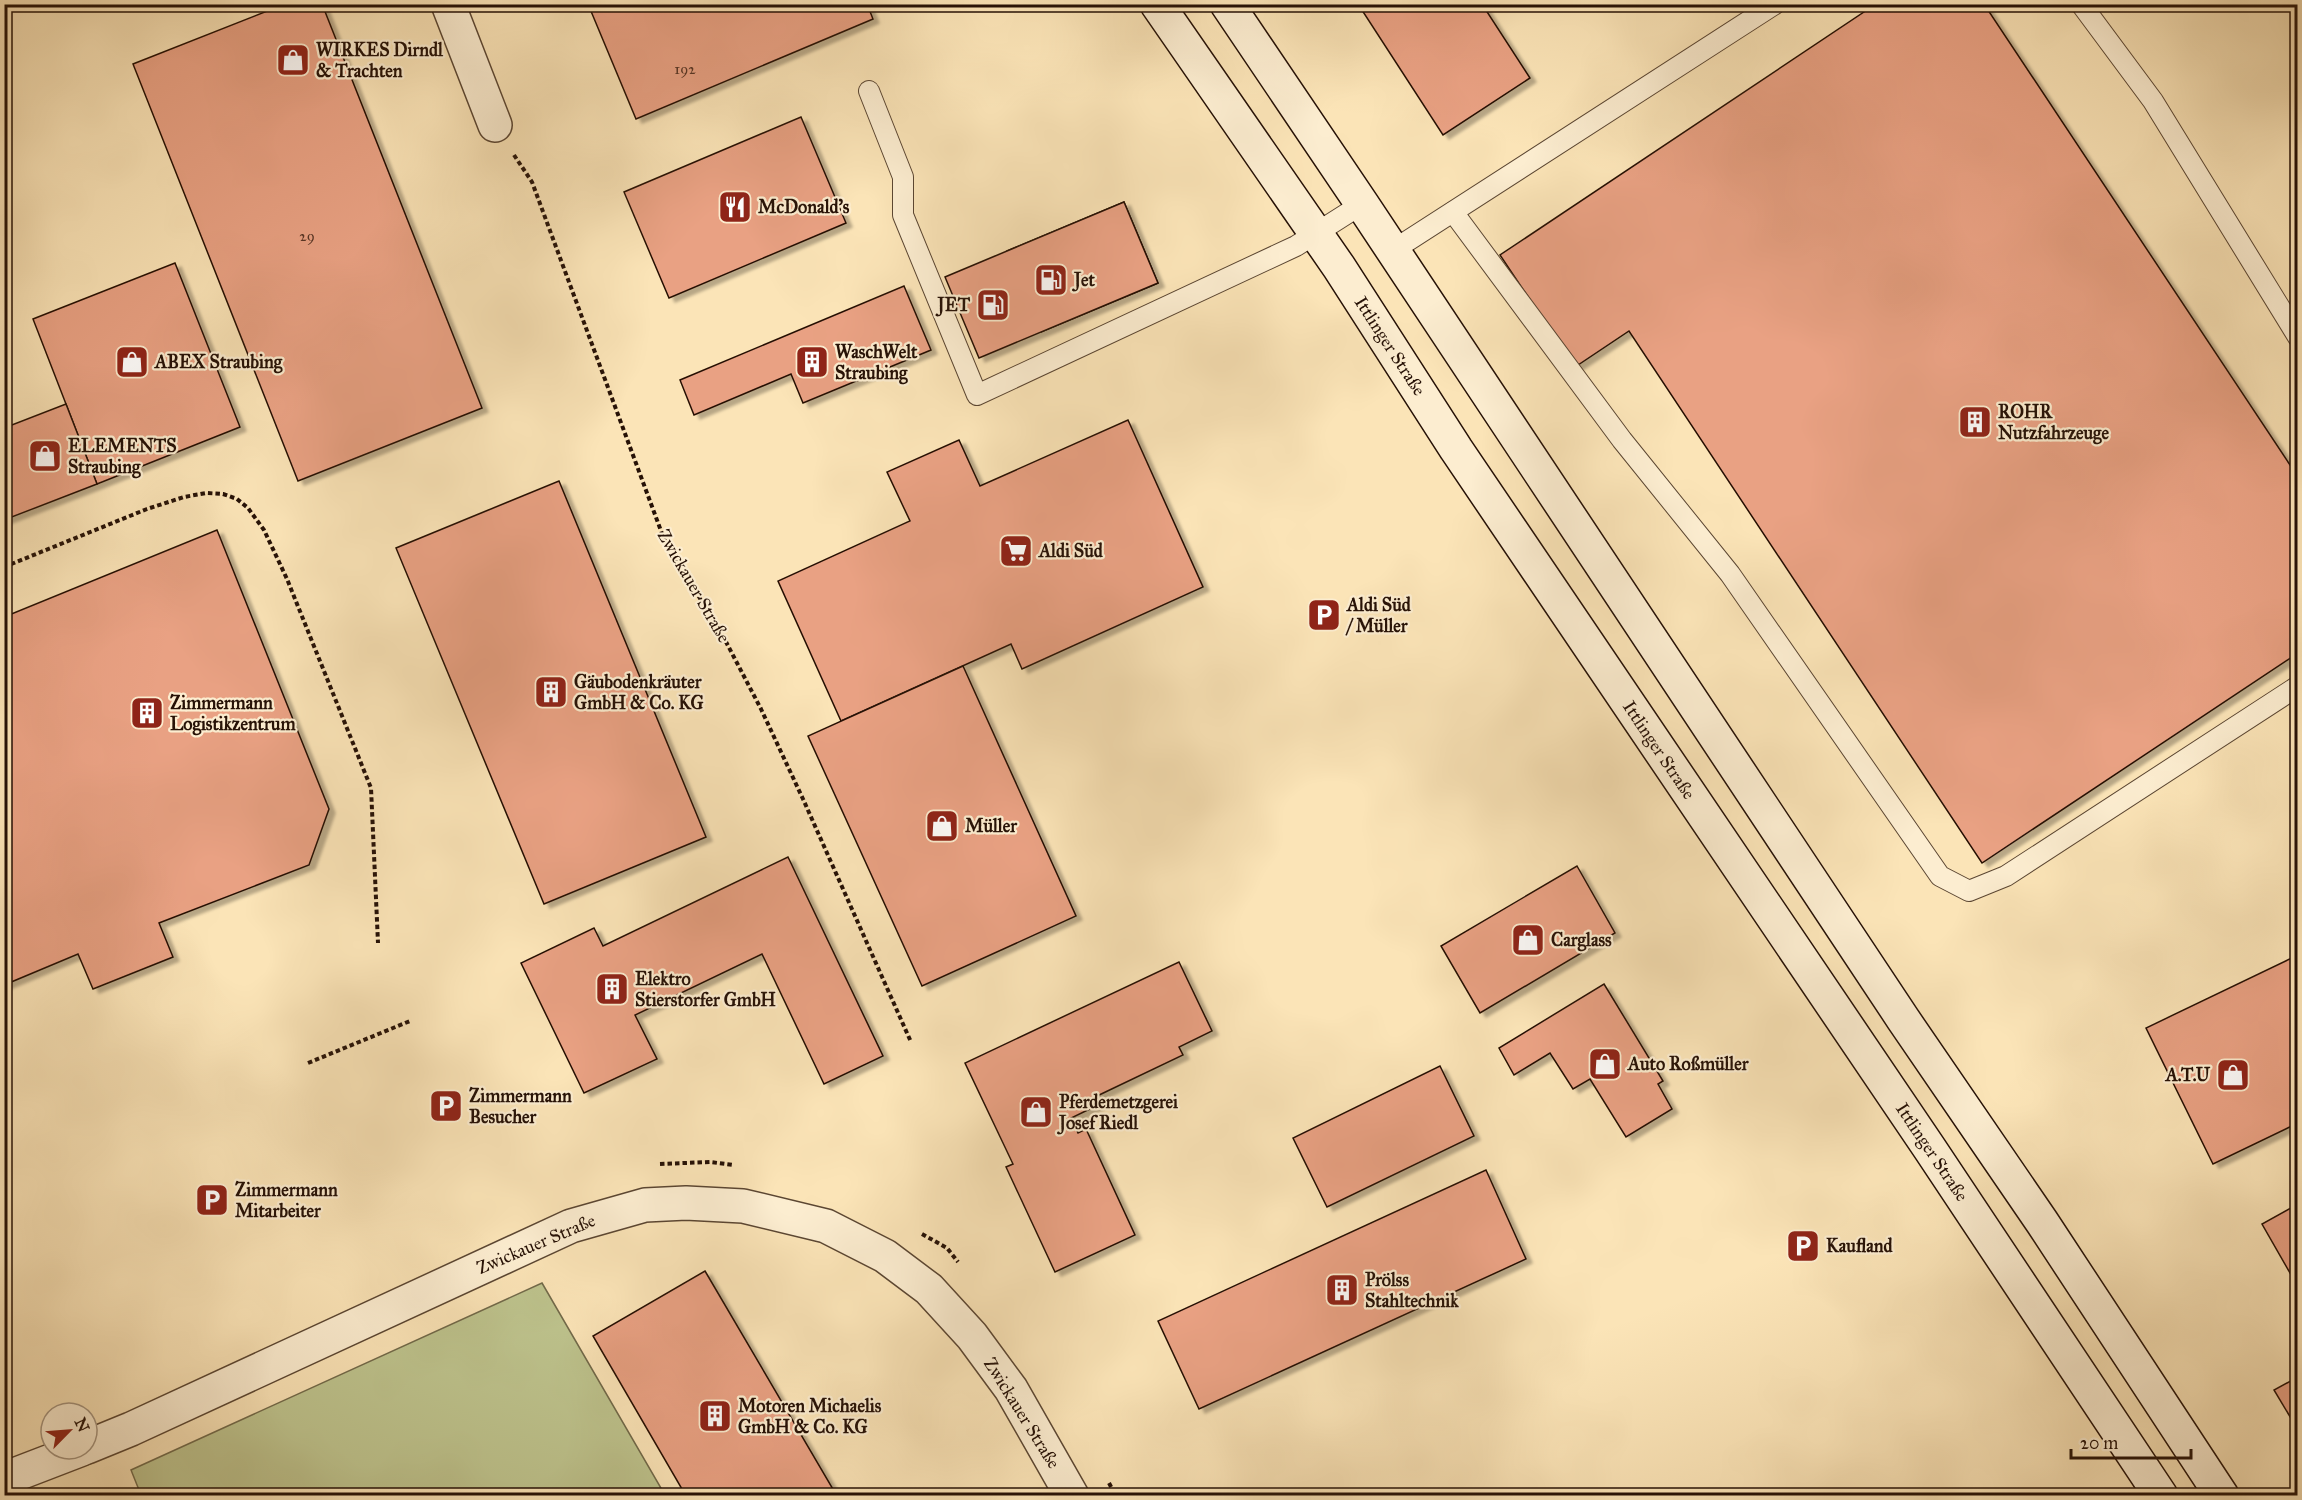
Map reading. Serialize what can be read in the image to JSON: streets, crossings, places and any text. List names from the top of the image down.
{
  "streets": {
    "street": ["Ittlinger Straße", "Zwickauer Straße"]
  },
  "places": {
    "shop": [
      "WIRKES Dirndl & Trachten",
      "ABEX Straubing",
      "ELEMENTS Straubing",
      "Müller",
      "Carglass",
      "Auto Roßmüller",
      "A.T.U",
      "Pferdemetzgerei Josef Riedl"
    ],
    "restaurant": ["McDonald's"],
    "fuel station": ["Jet", "JET"],
    "building": [
      "WaschWelt Straubing",
      "ROHR Nutzfahrzeuge",
      "Gäubodenkräuter GmbH & Co. KG",
      "Zimmermann Logistikzentrum",
      "Elektro Stierstorfer GmbH",
      "Prölss Stahltechnik",
      "Motoren Michaelis GmbH & Co. KG"
    ],
    "supermarket": ["Aldi Süd"],
    "parking": [
      "Aldi Süd / Müller",
      "Zimmermann Besucher",
      "Zimmermann Mitarbeiter",
      "Kaufland"
    ]
  },
  "house_numbers": ["192", "29"],
  "scale_bar": "20 m",
  "north": "top right"
}
